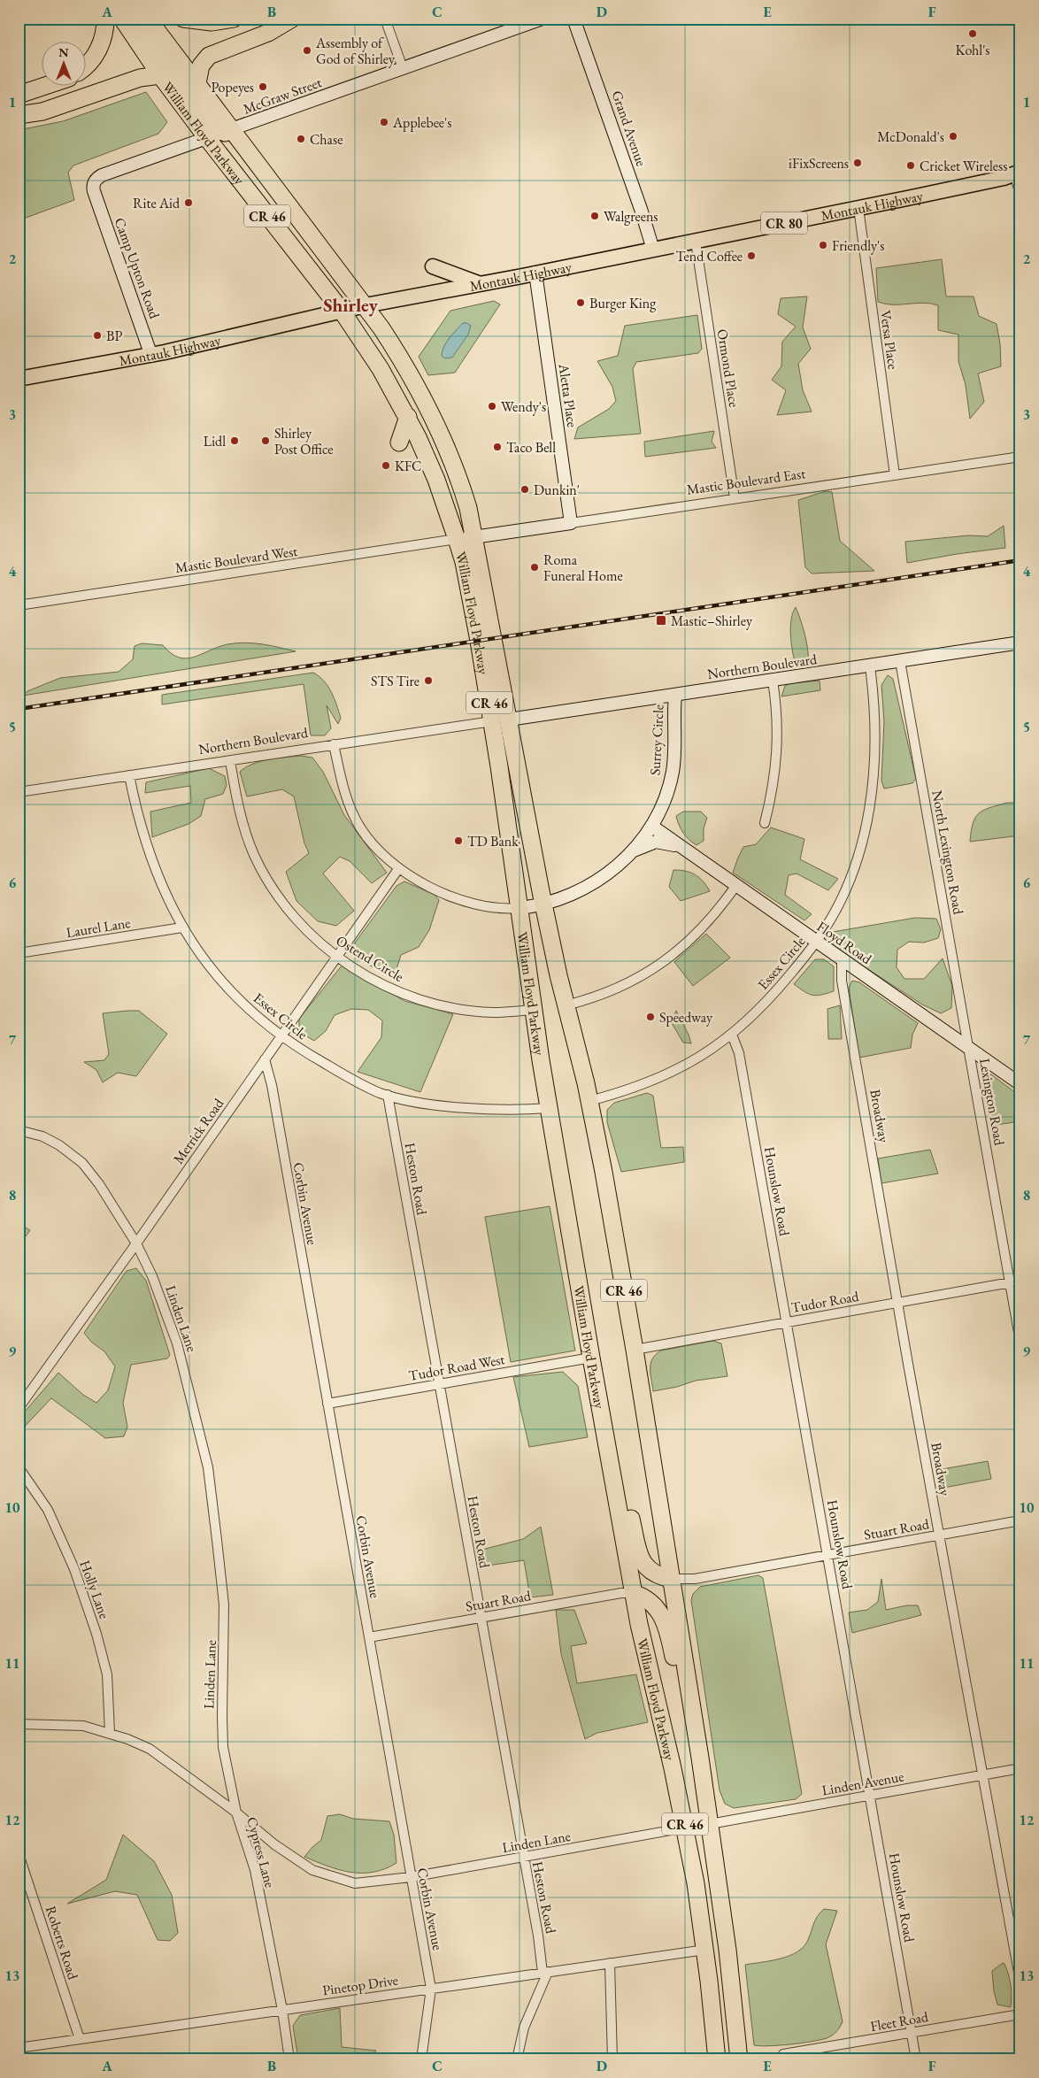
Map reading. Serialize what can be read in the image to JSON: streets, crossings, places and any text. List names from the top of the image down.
{
  "streets": {
    "highway": ["William Floyd Parkway", "CR 46"],
    "main road": ["Montauk Highway", "CR 80"],
    "street": [
      "McGraw Street",
      "Grand Avenue",
      "Camp Upton Road",
      "Versa Place",
      "Ormond Place",
      "Aletta Place",
      "Mastic Boulevard East",
      "Mastic Boulevard West",
      "Northern Boulevard",
      "Surrey Circle",
      "North Lexington Road",
      "Laurel Lane",
      "Floyd Road",
      "Ostend Circle",
      "Essex Circle",
      "Lexington Road",
      "Broadway",
      "Merrick Road",
      "Heston Road",
      "Hounslow Road",
      "Corbin Avenue",
      "Tudor Road",
      "Linden Lane",
      "Tudor Road West",
      "Stuart Road",
      "Holly Lane",
      "Linden Avenue",
      "Cypress Lane",
      "Roberts Road",
      "Pinetop Drive",
      "Fleet Road"
    ]
  },
  "crossings": [
    ["McGraw Street", "William Floyd Parkway"],
    ["McGraw Street", "Camp Upton Road"],
    ["Grand Avenue", "Montauk Highway"],
    ["William Floyd Parkway", "Montauk Highway"],
    ["William Floyd Parkway", "Mastic Boulevard East"],
    ["William Floyd Parkway", "Mastic Boulevard West"],
    ["William Floyd Parkway", "Northern Boulevard"],
    ["William Floyd Parkway", "Surrey Circle"],
    ["William Floyd Parkway", "Ostend Circle"],
    ["William Floyd Parkway", "Essex Circle"],
    ["William Floyd Parkway", "Tudor Road"],
    ["William Floyd Parkway", "Linden Lane"],
    ["William Floyd Parkway", "Tudor Road West"],
    ["William Floyd Parkway", "Stuart Road"],
    ["William Floyd Parkway", "Linden Avenue"],
    ["William Floyd Parkway", "Pinetop Drive"],
    ["Montauk Highway", "Camp Upton Road"],
    ["Montauk Highway", "Versa Place"],
    ["Montauk Highway", "Ormond Place"],
    ["Montauk Highway", "Aletta Place"],
    ["Versa Place", "Mastic Boulevard East"],
    ["Ormond Place", "Mastic Boulevard East"],
    ["Aletta Place", "Mastic Boulevard East"],
    ["Mastic Boulevard East", "Mastic Boulevard West"],
    ["Northern Boulevard", "Surrey Circle"],
    ["Northern Boulevard", "North Lexington Road"],
    ["Northern Boulevard", "Ostend Circle"],
    ["Northern Boulevard", "Essex Circle"],
    ["Surrey Circle", "Floyd Road"],
    ["Surrey Circle", "Merrick Road"],
    ["North Lexington Road", "Floyd Road"],
    ["North Lexington Road", "Lexington Road"],
    ["Laurel Lane", "Essex Circle"],
    ["Floyd Road", "Essex Circle"],
    ["Floyd Road", "Lexington Road"],
    ["Floyd Road", "Broadway"],
    ["Ostend Circle", "Merrick Road"],
    ["Essex Circle", "Merrick Road"],
    ["Essex Circle", "Heston Road"],
    ["Essex Circle", "Hounslow Road"],
    ["Lexington Road", "Tudor Road"],
    ["Broadway", "Tudor Road"],
    ["Broadway", "Stuart Road"],
    ["Broadway", "Linden Avenue"],
    ["Merrick Road", "Corbin Avenue"],
    ["Merrick Road", "Linden Lane"],
    ["Heston Road", "Linden Lane"],
    ["Heston Road", "Tudor Road West"],
    ["Heston Road", "Stuart Road"],
    ["Heston Road", "Pinetop Drive"],
    ["Hounslow Road", "Tudor Road"],
    ["Hounslow Road", "Stuart Road"],
    ["Hounslow Road", "Linden Avenue"],
    ["Hounslow Road", "Fleet Road"],
    ["Corbin Avenue", "Linden Lane"],
    ["Corbin Avenue", "Tudor Road West"],
    ["Corbin Avenue", "Stuart Road"],
    ["Corbin Avenue", "Pinetop Drive"],
    ["Linden Lane", "Cypress Lane"],
    ["Holly Lane", "Cypress Lane"],
    ["Cypress Lane", "Pinetop Drive"],
    ["Roberts Road", "Pinetop Drive"]
  ],
  "districts": ["Shirley"],
  "places": {
    "other": [
      "Kohl's",
      "Assembly of God of Shirley",
      "Popeyes",
      "Applebee's",
      "McDonald's",
      "Chase",
      "iFixScreens",
      "Cricket Wireless",
      "Rite Aid",
      "Walgreens",
      "Friendly's",
      "Tend Coffee",
      "Burger King",
      "BP",
      "Wendy's",
      "Lidl",
      "Shirley Post Office",
      "Taco Bell",
      "KFC",
      "Dunkin'",
      "Roma Funeral Home",
      "STS Tire",
      "TD Bank",
      "Speedway"
    ],
    "transit": ["Mastic–Shirley"]
  },
  "north": "top",
  "grid": {
    "columns": [
      "A",
      "B",
      "C",
      "D",
      "E",
      "F"
    ],
    "rows": [
      "1",
      "2",
      "3",
      "4",
      "5",
      "6",
      "7",
      "8",
      "9",
      "10",
      "11",
      "12",
      "13"
    ]
  }
}
